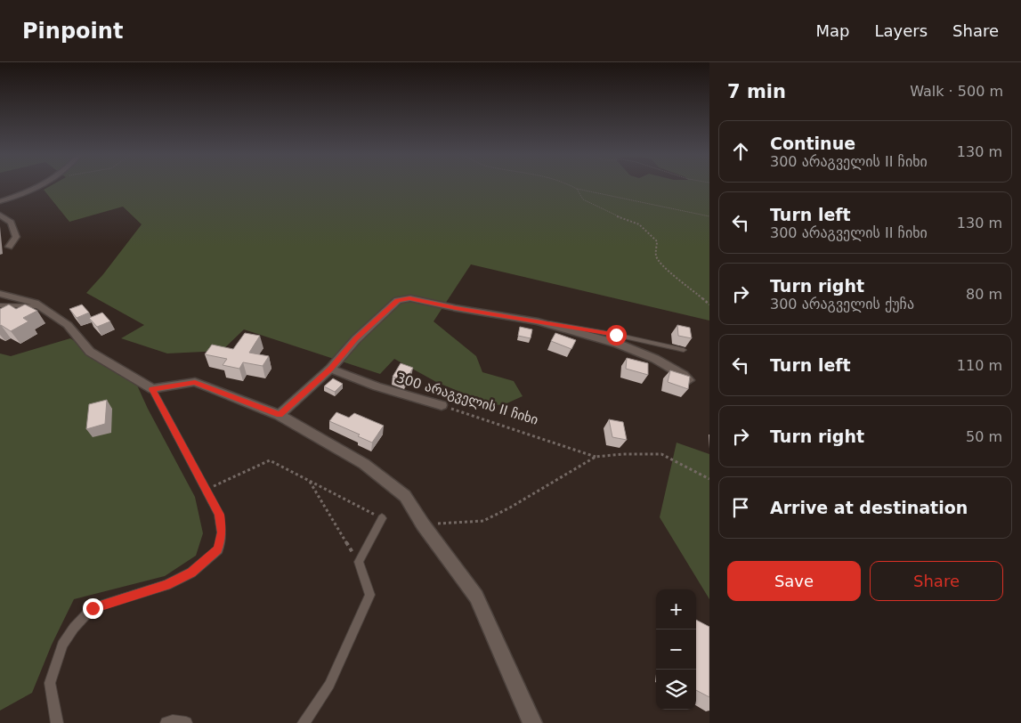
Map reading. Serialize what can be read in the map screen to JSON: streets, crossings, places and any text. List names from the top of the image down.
{
  "streets": {
    "street": ["300 არაგველის II ჩიხი"]
  },
  "page": {
    "header": "Pinpoint",
    "nav": ["Map", "Layers", "Share"],
    "heading": ["7 min", "Walk · 500 m"],
    "list": [
      ["Continue", "300 არაგველის II ჩიხი", "130 m"],
      ["Turn left", "300 არაგველის II ჩიხი", "130 m"],
      ["Turn right", "300 არაგველის ქუჩა", "80 m"],
      ["Turn left", "110 m"],
      ["Turn right", "50 m"],
      "Arrive at destination"
    ],
    "buttons": ["Save", "Share"],
    "map_buttons": ["+", "−"]
  }
}
